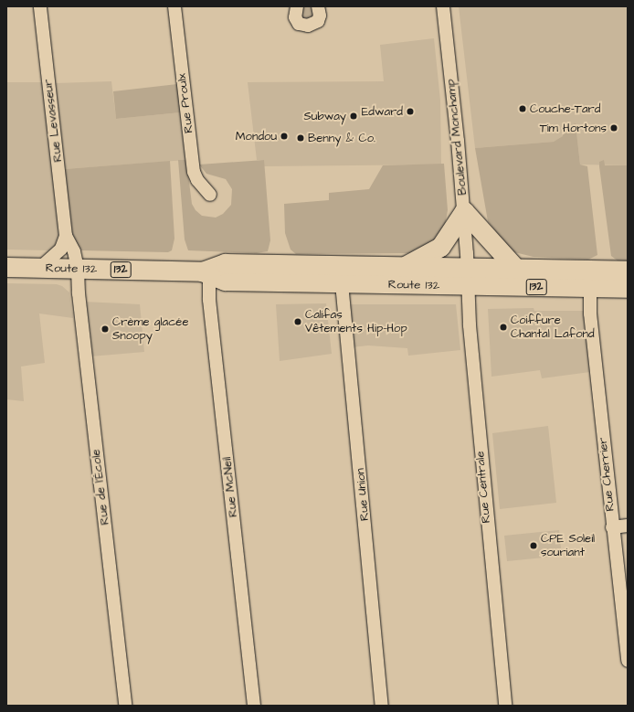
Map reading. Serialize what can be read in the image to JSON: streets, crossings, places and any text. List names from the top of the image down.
{
  "streets": {
    "highway": ["Route 132", "132"],
    "street": [
      "Rue Proulx",
      "Rue Levasseur",
      "Boulevard Monchamp",
      "Rue Cherrier",
      "Rue de l'École",
      "Rue McNeil",
      "Rue Centrale",
      "Rue Union"
    ]
  },
  "crossings": [
    ["Rue Levasseur", "Route 132"],
    ["Rue Levasseur", "Rue de l'École"],
    ["Boulevard Monchamp", "Route 132"],
    ["Boulevard Monchamp", "Rue Centrale"],
    ["Route 132", "Rue Cherrier"],
    ["Route 132", "Rue de l'École"],
    ["Route 132", "Rue McNeil"],
    ["Route 132", "Rue Centrale"],
    ["Route 132", "Rue Union"]
  ],
  "places": [
    "Couche-Tard",
    "Edward",
    "Subway",
    "Tim Hortons",
    "Mondou",
    "Benny & Co.",
    "Califas Vêtements Hip-Hop",
    "Coiffure Chantal Lafond",
    "Crème glacée Snoopy",
    "CPE Soleil souriant"
  ]
}
